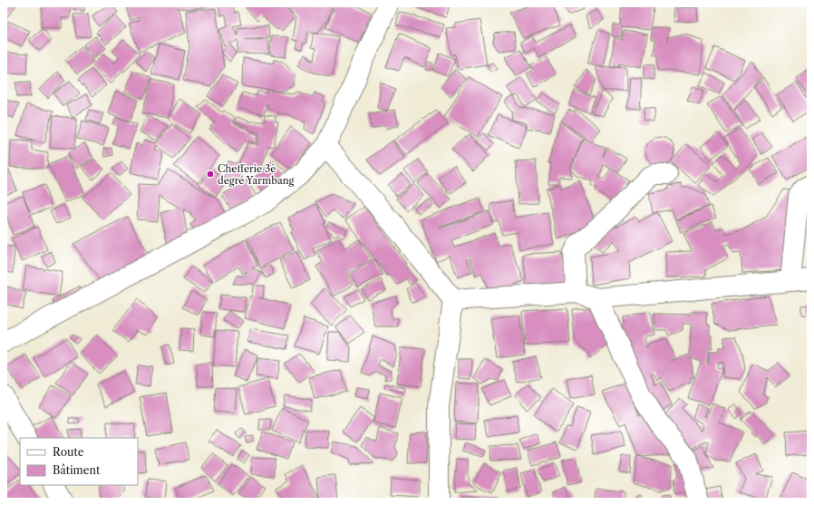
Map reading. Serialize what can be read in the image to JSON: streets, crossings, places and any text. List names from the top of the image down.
{
  "places": ["Chefferie 3è degré Yarmbang"],
  "legend": ["Route", "Bâtiment"]
}
